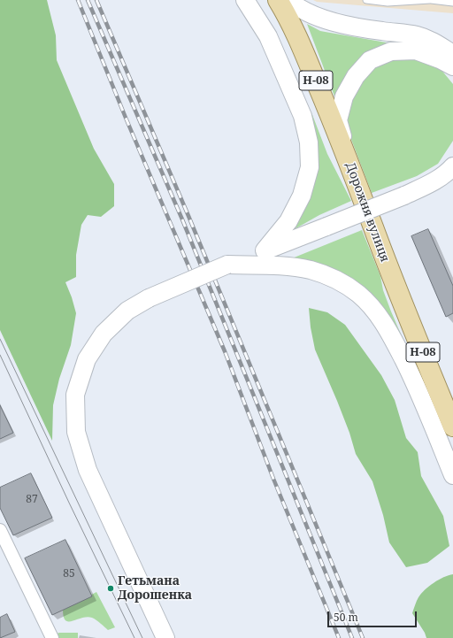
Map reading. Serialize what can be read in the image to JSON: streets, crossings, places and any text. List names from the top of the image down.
{
  "streets": {
    "main road": ["Н-08", "Дорожня вулиця"]
  },
  "places": ["Гетьмана Дорошенка"],
  "house_numbers": ["87", "85"],
  "scale_bar": "50 m"
}
